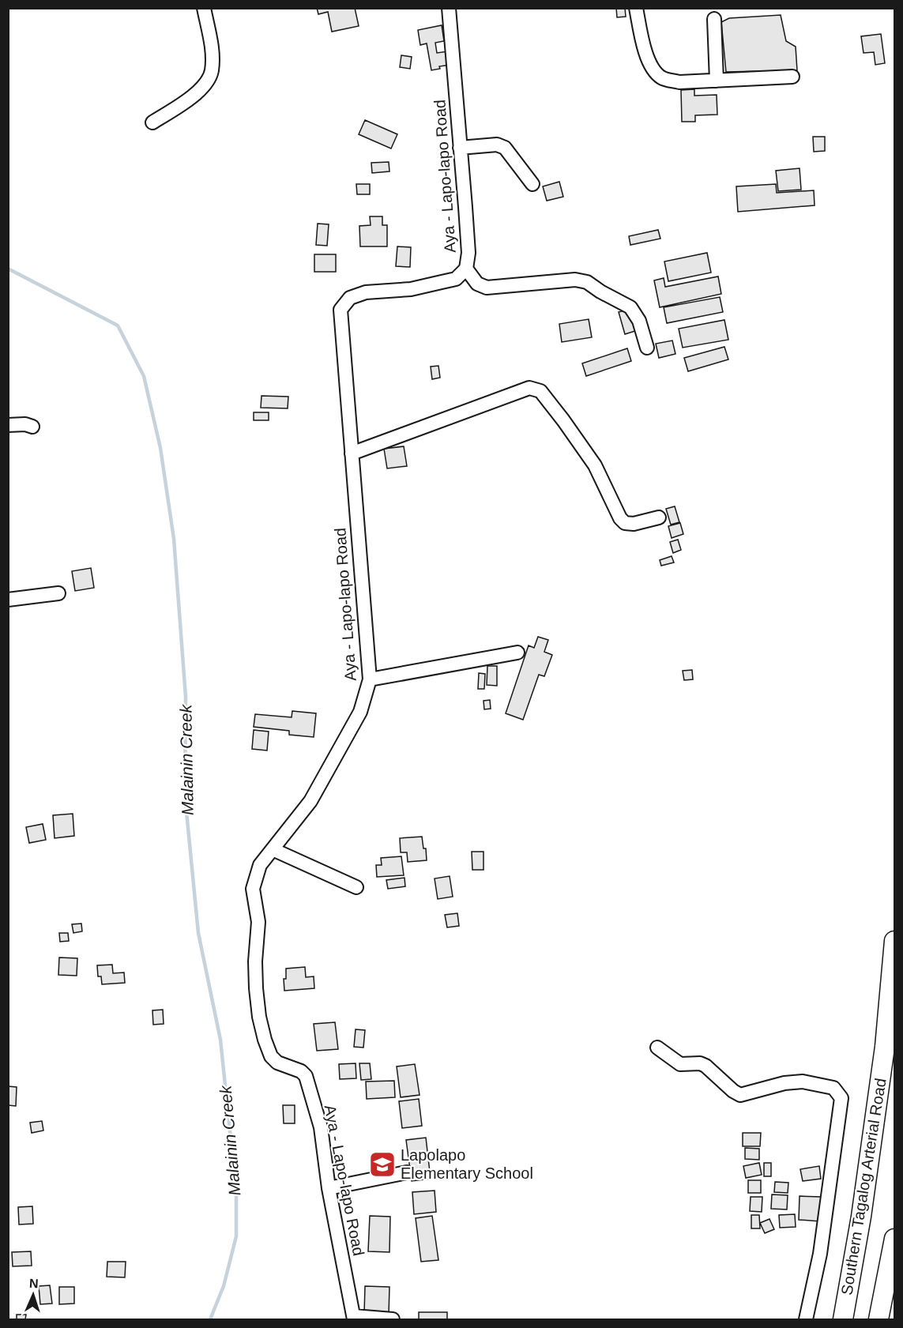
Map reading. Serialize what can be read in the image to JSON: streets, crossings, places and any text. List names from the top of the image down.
{
  "streets": {
    "highway": ["Southern Tagalog Arterial Road"],
    "street": ["Aya - Lapo-lapo Road"]
  },
  "water": ["Malainin Creek"],
  "places": {
    "school or university": ["Lapolapo Elementary School"]
  },
  "north": "top"
}
